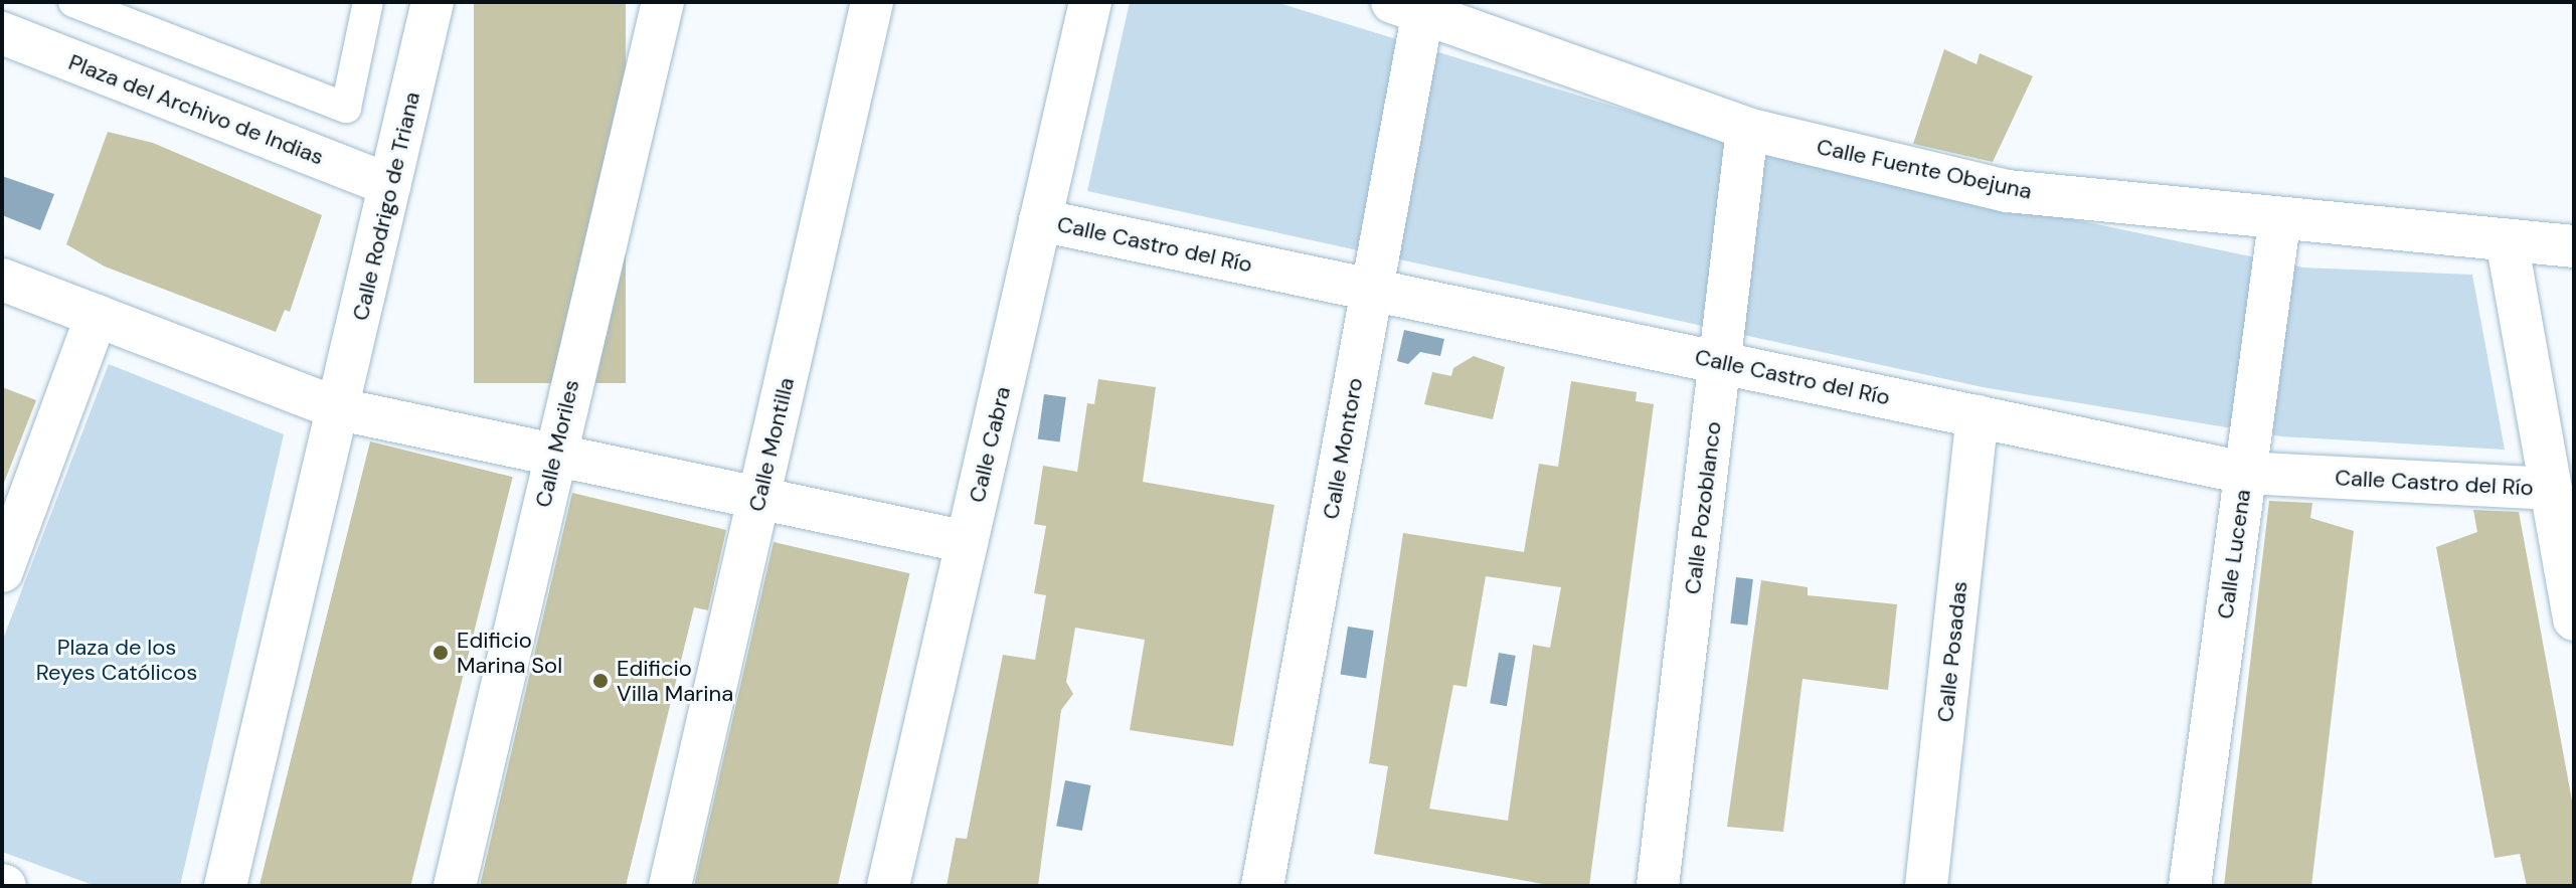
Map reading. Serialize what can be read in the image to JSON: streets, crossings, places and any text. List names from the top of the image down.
{
  "streets": {
    "street": [
      "Plaza del Archivo de Indias",
      "Calle Fuente Obejuna",
      "Calle Rodrigo de Triana",
      "Calle Castro del Río",
      "Calle Moriles",
      "Calle Montilla",
      "Calle Cabra",
      "Calle Montoro",
      "Calle Pozoblanco",
      "Calle Lucena",
      "Calle Posadas"
    ]
  },
  "crossings": [
    ["Plaza del Archivo de Indias", "Calle Rodrigo de Triana"],
    ["Calle Fuente Obejuna", "Calle Montoro"],
    ["Calle Fuente Obejuna", "Calle Pozoblanco"],
    ["Calle Fuente Obejuna", "Calle Lucena"],
    ["Calle Castro del Río", "Calle Cabra"],
    ["Calle Castro del Río", "Calle Montoro"],
    ["Calle Castro del Río", "Calle Pozoblanco"],
    ["Calle Castro del Río", "Calle Lucena"],
    ["Calle Castro del Río", "Calle Posadas"]
  ],
  "parks": ["Plaza de los Reyes Católicos"],
  "places": ["Edificio Marina Sol", "Edificio Villa Marina"]
}
